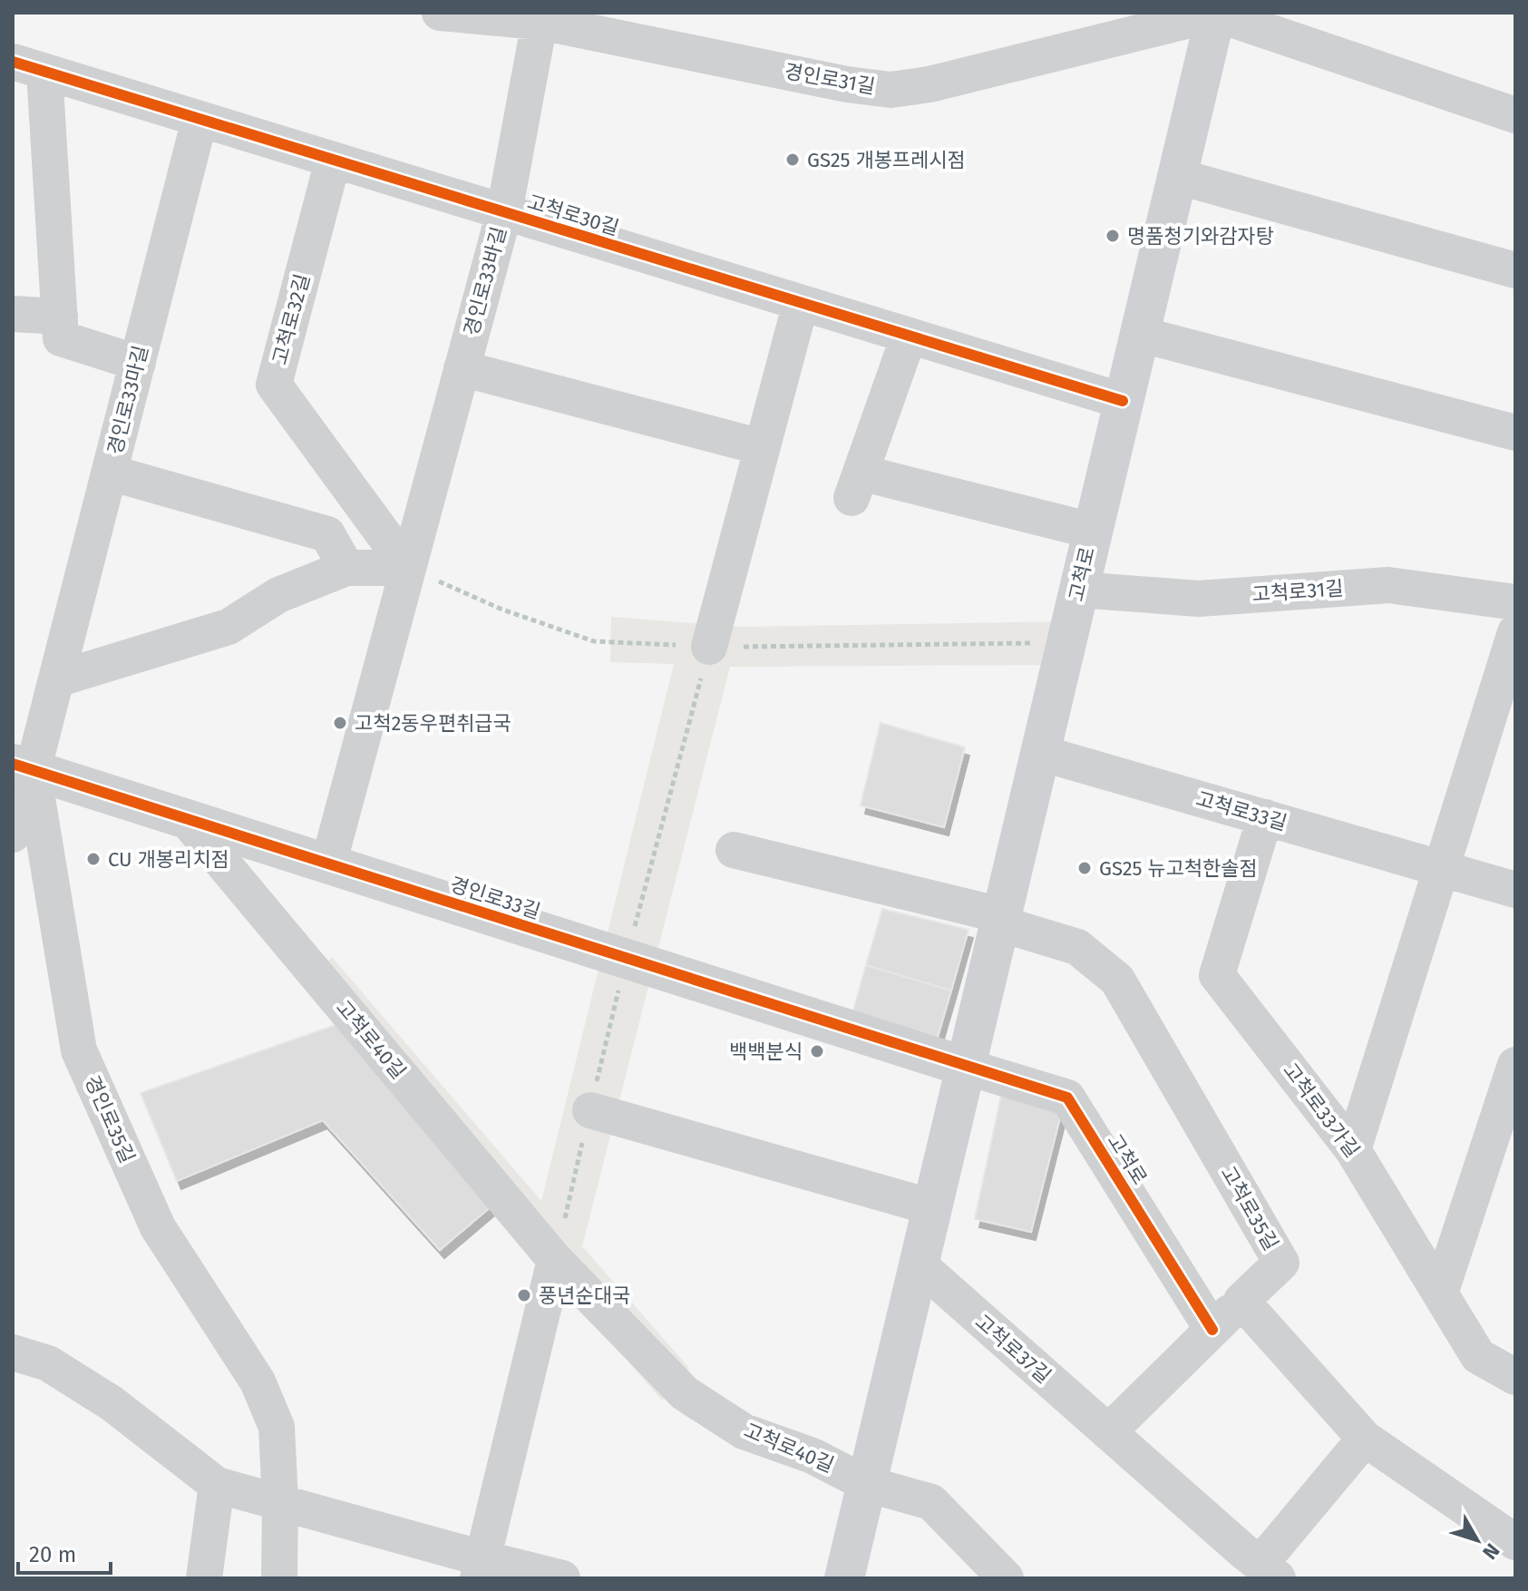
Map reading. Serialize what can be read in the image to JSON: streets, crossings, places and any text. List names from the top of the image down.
{
  "streets": {
    "main road": ["고척로"],
    "street": [
      "경인로31길",
      "고척로30길",
      "경인로33바길",
      "고척로32길",
      "경인로33마길",
      "고척로31길",
      "고척로33길",
      "경인로33길",
      "고척로40길",
      "고척로33가길",
      "경인로35길",
      "고척로35길",
      "고척로37길"
    ]
  },
  "crossings": [
    ["경인로31길", "경인로33바길"],
    ["경인로31길", "고척로"],
    ["고척로30길", "경인로33바길"],
    ["고척로30길", "고척로32길"],
    ["고척로30길", "경인로33마길"],
    ["고척로30길", "고척로"],
    ["경인로33바길", "고척로32길"],
    ["경인로33바길", "경인로33길"],
    ["경인로33마길", "경인로33길"],
    ["경인로33마길", "경인로35길"],
    ["고척로", "고척로31길"],
    ["고척로", "고척로33길"],
    ["고척로", "경인로33길"],
    ["고척로", "고척로40길"],
    ["고척로", "고척로35길"],
    ["고척로", "고척로37길"],
    ["고척로33길", "고척로33가길"],
    ["경인로33길", "고척로40길"],
    ["경인로33길", "경인로35길"]
  ],
  "places": [
    "GS25 개봉프레시점",
    "명품청기와감자탕",
    "고척2동우편취급국",
    "CU 개봉리치점",
    "GS25 뉴고척한솔점",
    "백백분식",
    "풍년순대국"
  ],
  "scale_bar": "20 m",
  "north": "bottom right"
}
